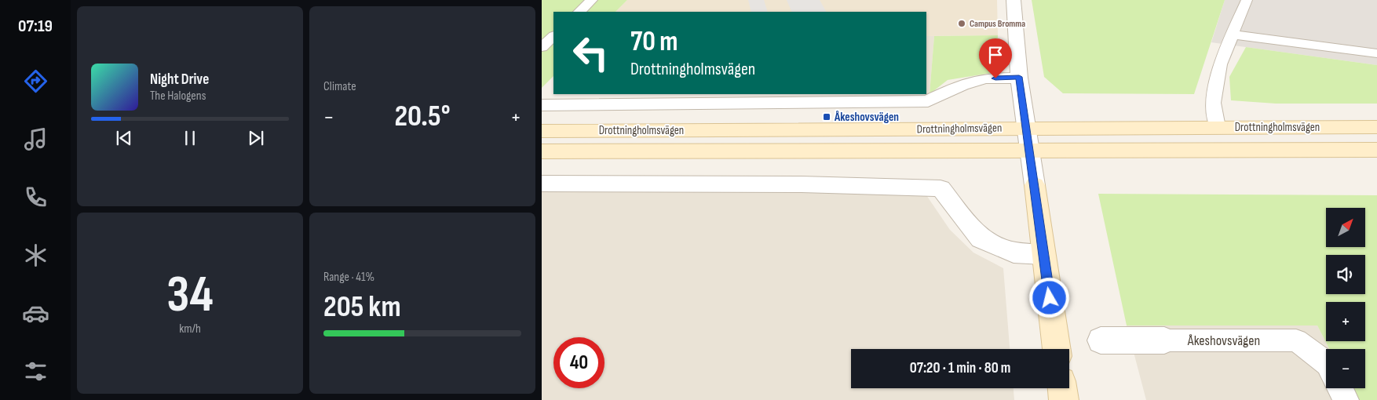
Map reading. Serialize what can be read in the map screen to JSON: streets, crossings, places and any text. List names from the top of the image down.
{
  "streets": {
    "main road": ["Drottningholmsvägen"],
    "street": ["Åkeshovsvägen"]
  },
  "places": {
    "other": ["Campus Bromma"],
    "transit": ["Åkeshovsvägen"]
  },
  "north": "top right",
  "page": {
    "tabs": "07:19",
    "tile": [
      "Climate",
      ["34", "km/h"],
      ["Range · 41%", "205 km"]
    ],
    "turn": ["70 m", "Drottningholmsvägen"],
    "song": ["Night Drive", "The Halogens"],
    "heat": ["−", "20.5°", "+"],
    "map_buttons": ["+", "−"],
    "limit": "40",
    "trip": "07:20 · 1 min · 80 m"
  }
}
